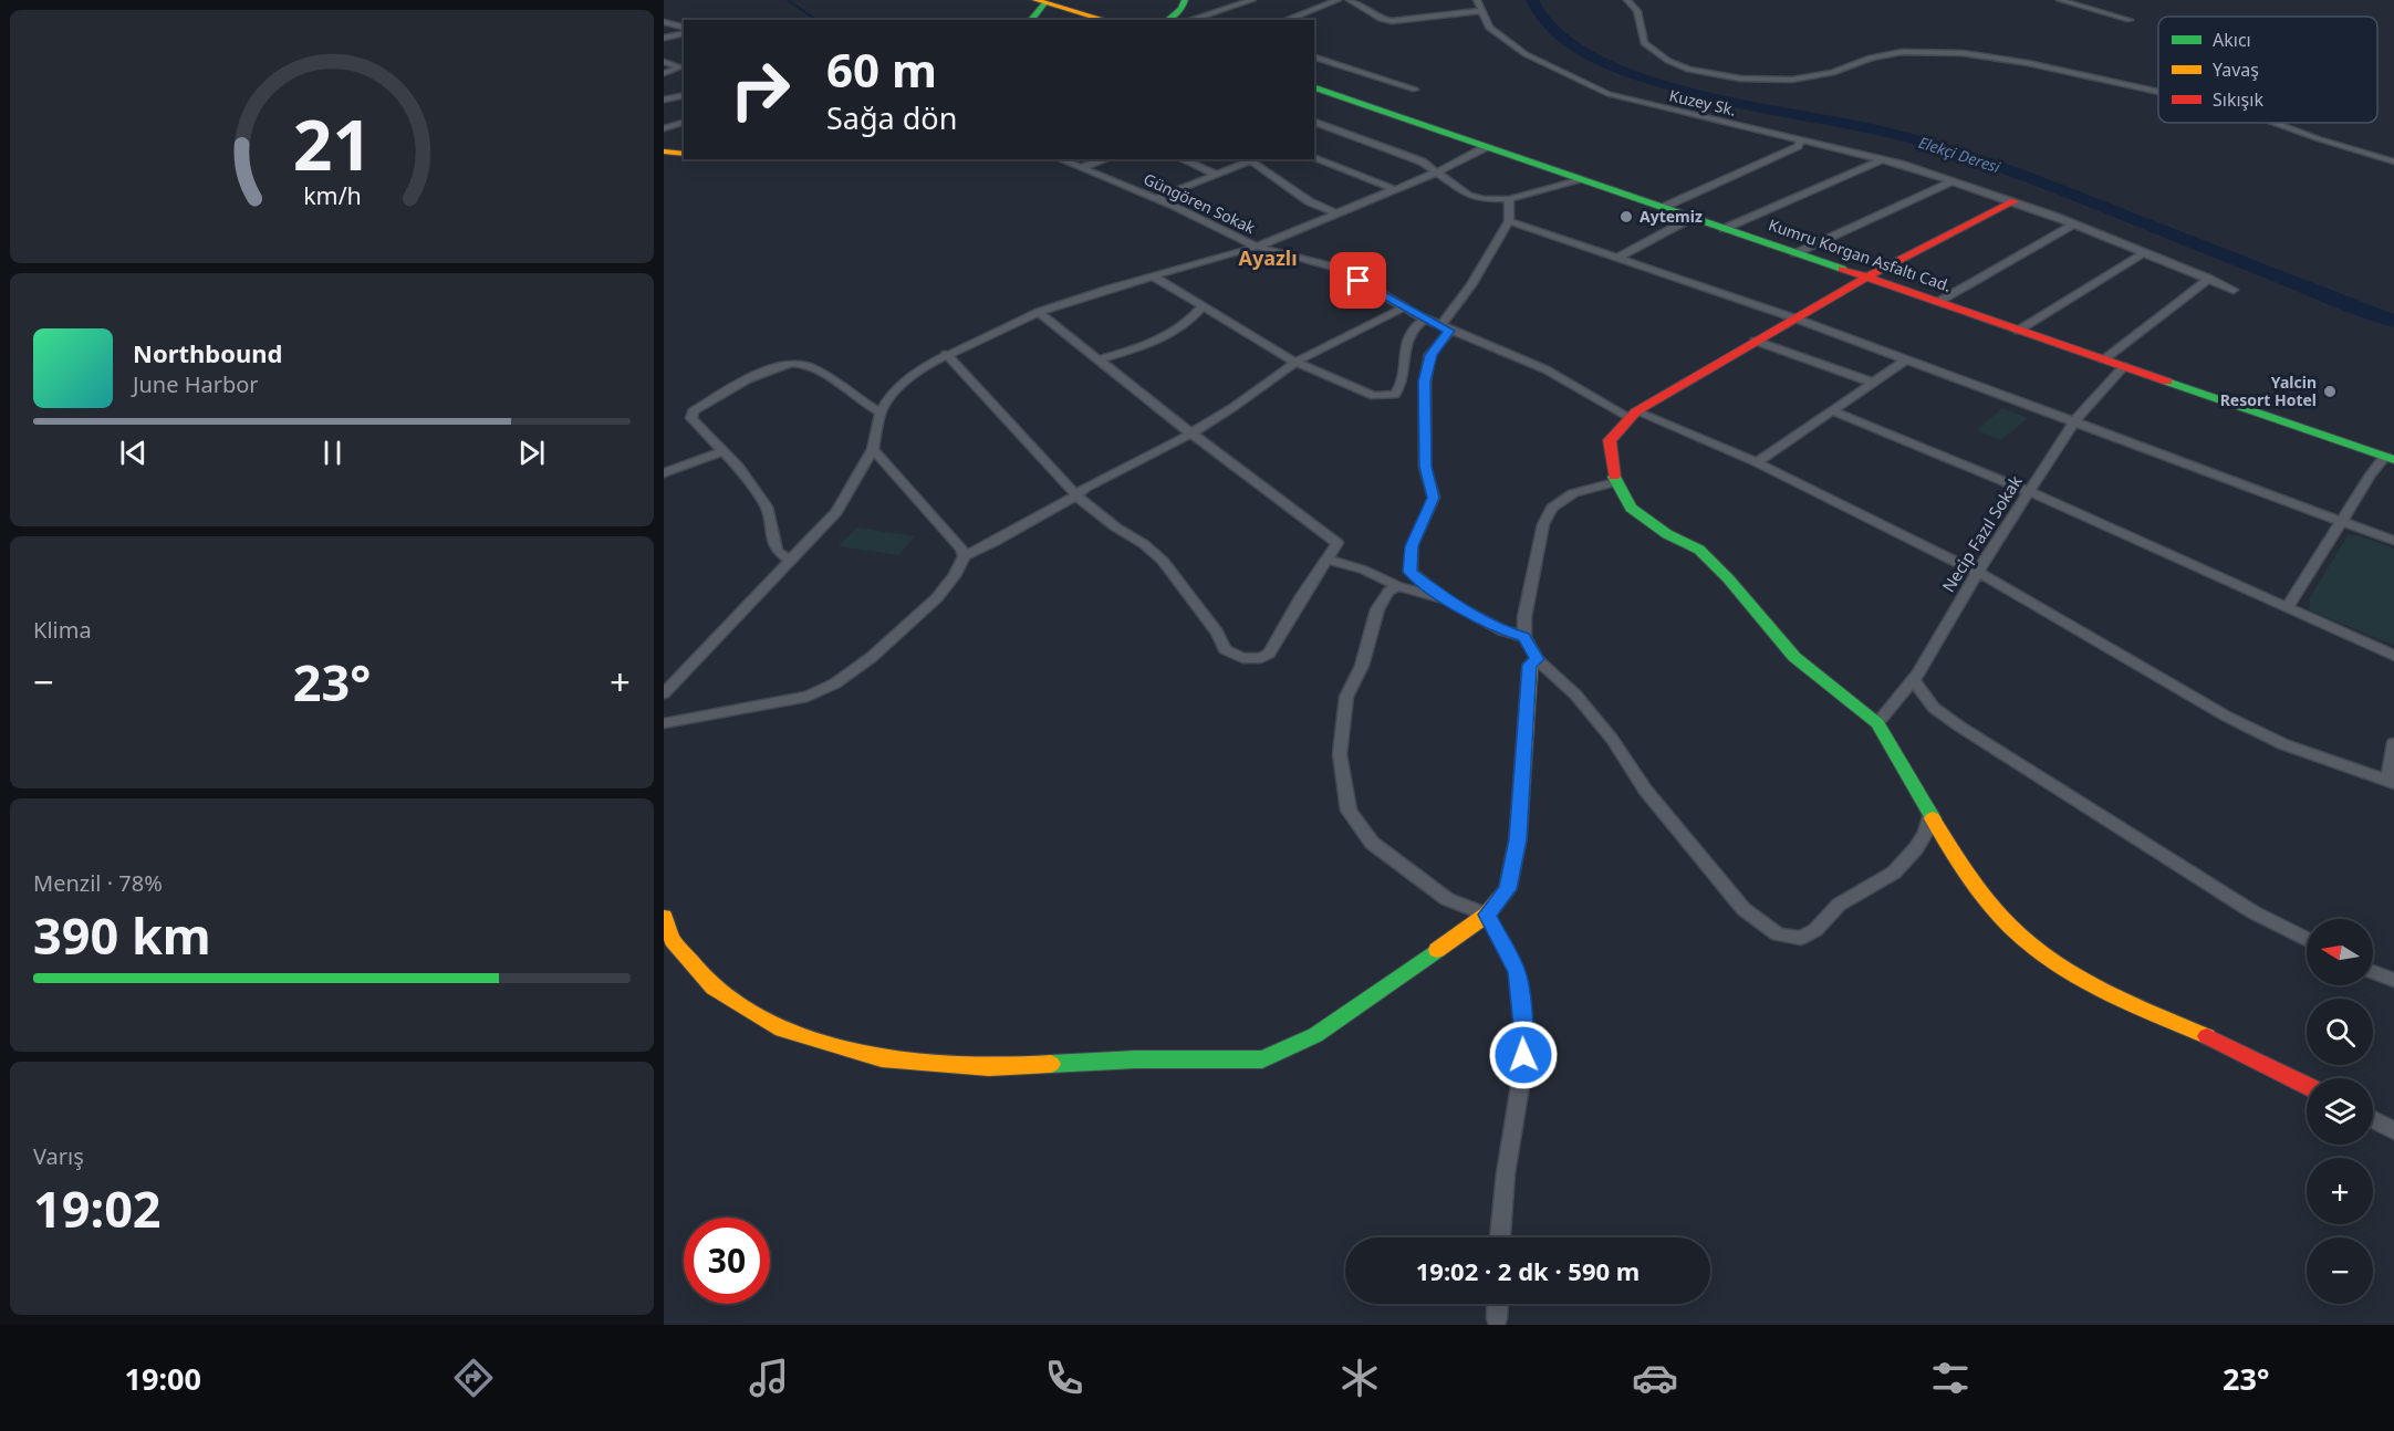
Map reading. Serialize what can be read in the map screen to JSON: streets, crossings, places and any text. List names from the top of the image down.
{
  "streets": {
    "street": [
      "Kuzey Sk.",
      "Güngören Sokak",
      "Kumru Korgan Asfaltı Cad.",
      "Necip Fazıl Sokak"
    ]
  },
  "crossings": [
    ["Güngören Sokak", "Necip Fazıl Sokak"],
    ["Kumru Korgan Asfaltı Cad.", "Necip Fazıl Sokak"]
  ],
  "districts": ["Ayazlı"],
  "water": ["Elekçi Deresi"],
  "places": ["Aytemiz", "Yalcin Resort Hotel"],
  "legend": ["Akıcı", "Yavaş", "Sıkışık"],
  "north": "left",
  "page": {
    "turn": ["60 m", "Sağa dön"],
    "song": ["Northbound", "June Harbor"],
    "tile": [
      "Klima",
      ["Menzil · 78%", "390 km"],
      ["Varış", "19:02"]
    ],
    "heat": ["−", "23°", "+"],
    "map_buttons": ["+", "−"],
    "limit": "30",
    "trip": "19:02 · 2 dk · 590 m",
    "tabs": ["19:00", "23°"],
    "gauge": ["21", "km/h"]
  }
}
